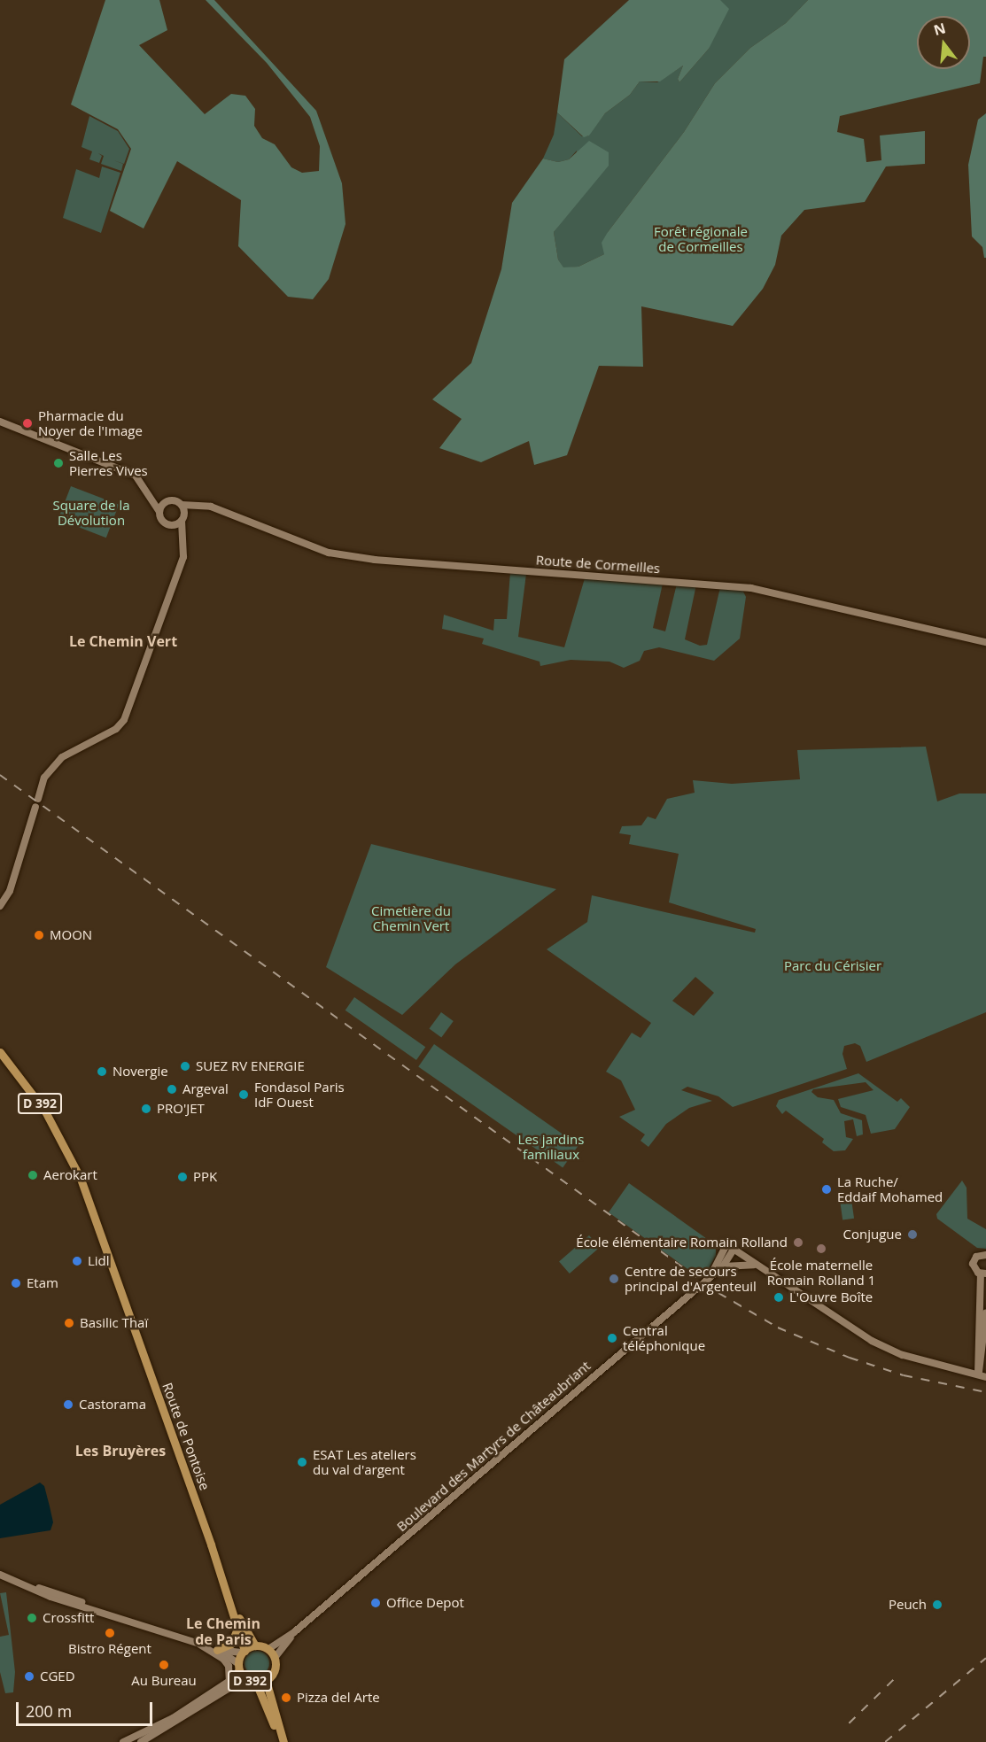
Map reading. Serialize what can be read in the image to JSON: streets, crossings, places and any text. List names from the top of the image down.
{
  "streets": {
    "main road": [
      "Route de Cormeilles",
      "D 392",
      "Route de Pontoise",
      "Boulevard des Martyrs de Châteaubriant"
    ]
  },
  "crossings": [
    ["D 392", "Route de Pontoise"],
    ["D 392", "Boulevard des Martyrs de Châteaubriant"],
    ["Route de Pontoise", "Boulevard des Martyrs de Châteaubriant"]
  ],
  "districts": ["Le Chemin Vert", "Les Bruyères", "Le Chemin de Paris"],
  "parks": [
    "Forêt régionale de Cormeilles",
    "Square de la Dévolution",
    "Cimetière du Chemin Vert",
    "Parc du Cérisier",
    "Les jardins familiaux"
  ],
  "places": [
    "Pharmacie du Noyer de l'Image",
    "Salle Les Pierres Vives",
    "MOON",
    "SUEZ RV ENERGIE",
    "Novergie",
    "Argeval",
    "Fondasol Paris IdF Ouest",
    "PRO'JET",
    "Aerokart",
    "PPK",
    "La Ruche/ Eddaif Mohamed",
    "Conjugue",
    "École élémentaire Romain Rolland",
    "École maternelle Romain Rolland 1",
    "Lidl",
    "Centre de secours principal d'Argenteuil",
    "Etam",
    "L'Ouvre Boîte",
    "Basilic Thaï",
    "Central téléphonique",
    "Castorama",
    "ESAT Les ateliers du val d'argent",
    "Office Depot",
    "Peuch",
    "Crossfitt",
    "Bistro Régent",
    "Au Bureau",
    "CGED",
    "Pizza del Arte"
  ],
  "scale_bar": "200 m",
  "north": "top"
}
